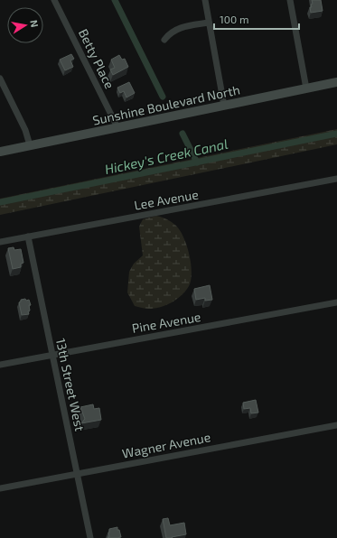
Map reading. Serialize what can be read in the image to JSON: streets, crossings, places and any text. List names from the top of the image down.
{
  "streets": {
    "street": [
      "Betty Place",
      "Sunshine Boulevard North",
      "Lee Avenue",
      "Pine Avenue",
      "13th Street West",
      "Wagner Avenue"
    ]
  },
  "crossings": [
    ["Betty Place", "Sunshine Boulevard North"],
    ["Lee Avenue", "13th Street West"],
    ["Pine Avenue", "13th Street West"],
    ["13th Street West", "Wagner Avenue"]
  ],
  "water": ["Hickey's Creek Canal"],
  "scale_bar": "100 m",
  "north": "right"
}
